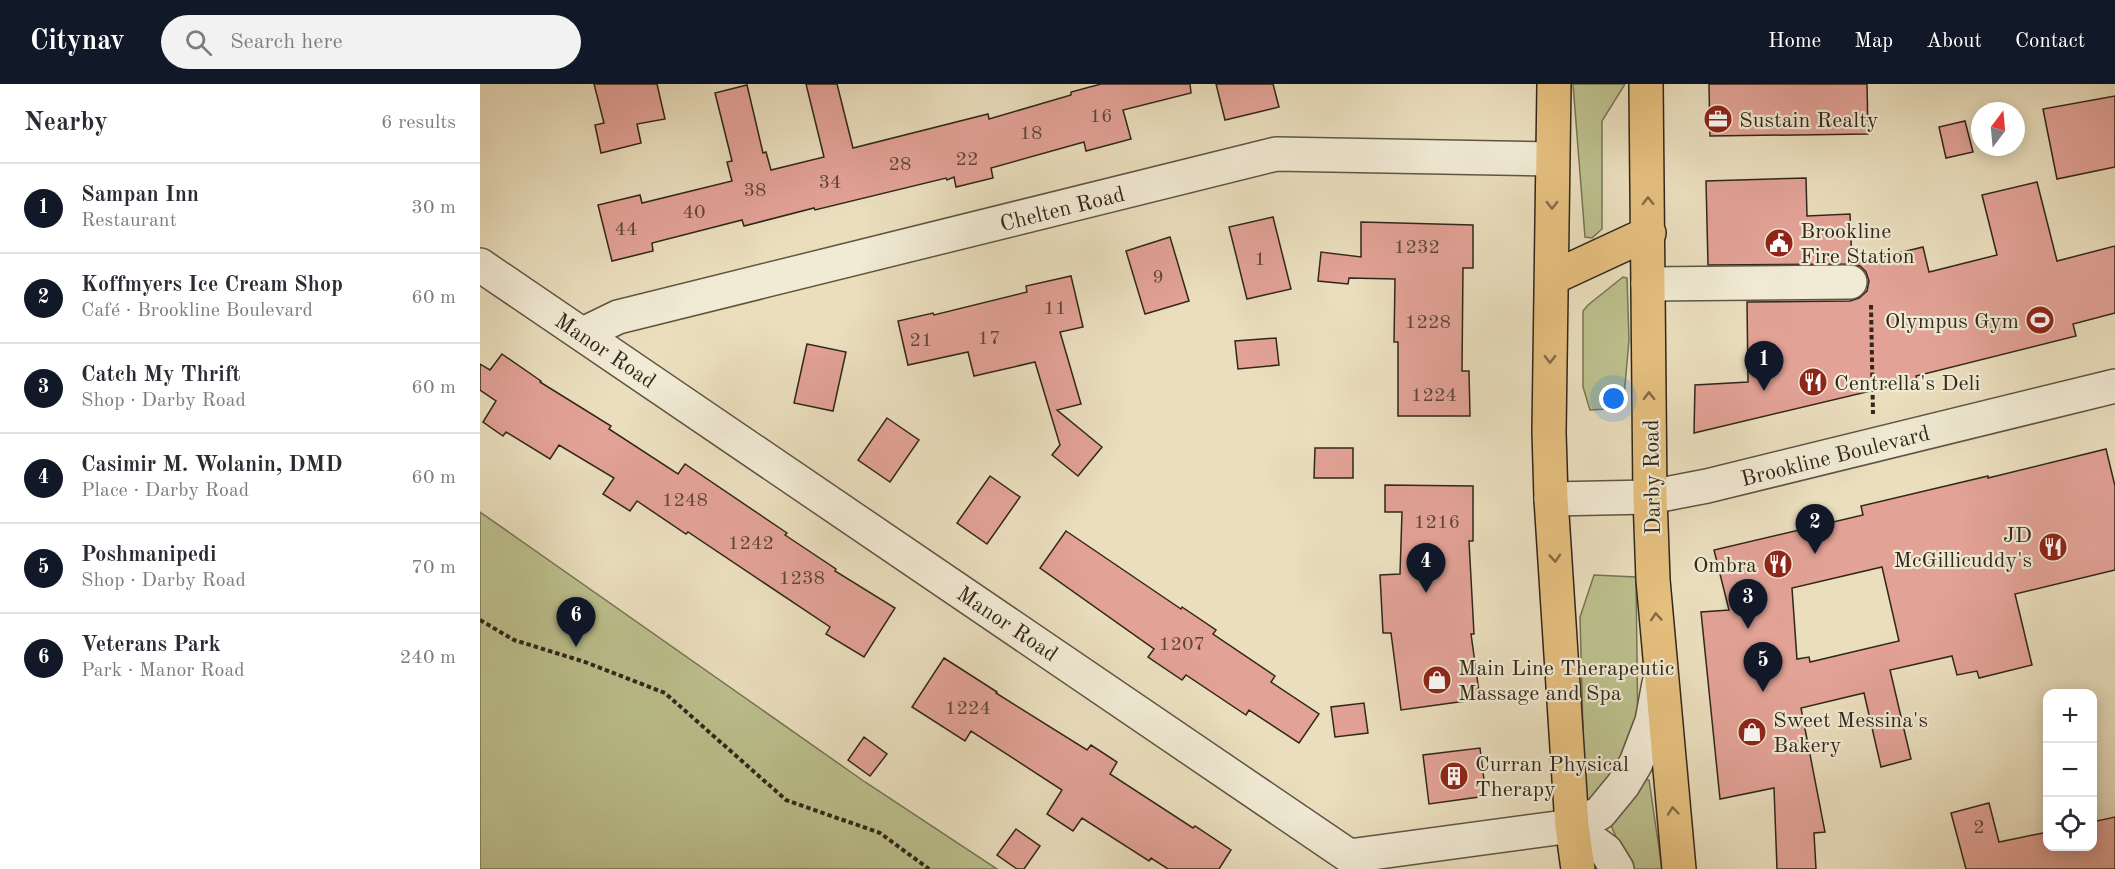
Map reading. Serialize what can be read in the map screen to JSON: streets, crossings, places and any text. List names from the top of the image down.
{
  "streets": {
    "main road": ["Darby Road"],
    "street": ["Chelten Road", "Manor Road", "Brookline Boulevard"]
  },
  "crossings": [
    ["Chelten Road", "Manor Road"],
    ["Manor Road", "Darby Road"],
    ["Brookline Boulevard", "Darby Road"]
  ],
  "places": {
    "office": ["Sustain Realty"],
    "public building": ["Brookline Fire Station"],
    "sports": ["Olympus Gym"],
    "restaurant": ["Centrella's Deli", "JD McGillicuddy's", "Ombra"],
    "shop": ["Main Line Therapeutic Massage and Spa", "Sweet Messina's Bakery"],
    "building": ["Curran Physical Therapy"]
  },
  "house_numbers": [
    "16",
    "18",
    "22",
    "28",
    "34",
    "38",
    "40",
    "44",
    "1232",
    "1",
    "9",
    "11",
    "1228",
    "17",
    "21",
    "1224",
    "1248",
    "1216",
    "1242",
    "1238",
    "1207",
    "1224",
    "2"
  ],
  "north": "top",
  "page": {
    "header": "Citynav",
    "search": "Search here",
    "nav": [
      "Home",
      "Map",
      "About",
      "Contact"
    ],
    "heading": ["Nearby", "6 results"],
    "list": [
      {
        "mark": "1",
        "name": "Sampan Inn",
        "note": "Restaurant",
        "value": "30 m"
      },
      {
        "mark": "2",
        "name": "Koffmyers Ice Cream Shop",
        "note": "Café · Brookline Boulevard",
        "value": "60 m"
      },
      {
        "mark": "3",
        "name": "Catch My Thrift",
        "note": "Shop · Darby Road",
        "value": "60 m"
      },
      {
        "mark": "4",
        "name": "Casimir M. Wolanin, DMD",
        "note": "Place · Darby Road",
        "value": "60 m"
      },
      {
        "mark": "5",
        "name": "Poshmanipedi",
        "note": "Shop · Darby Road",
        "value": "70 m"
      },
      {
        "mark": "6",
        "name": "Veterans Park",
        "note": "Park · Manor Road",
        "value": "240 m"
      }
    ],
    "pins": [
      "1",
      "2",
      "4",
      "3",
      "6",
      "5"
    ],
    "map_buttons": ["+", "−"]
  }
}
